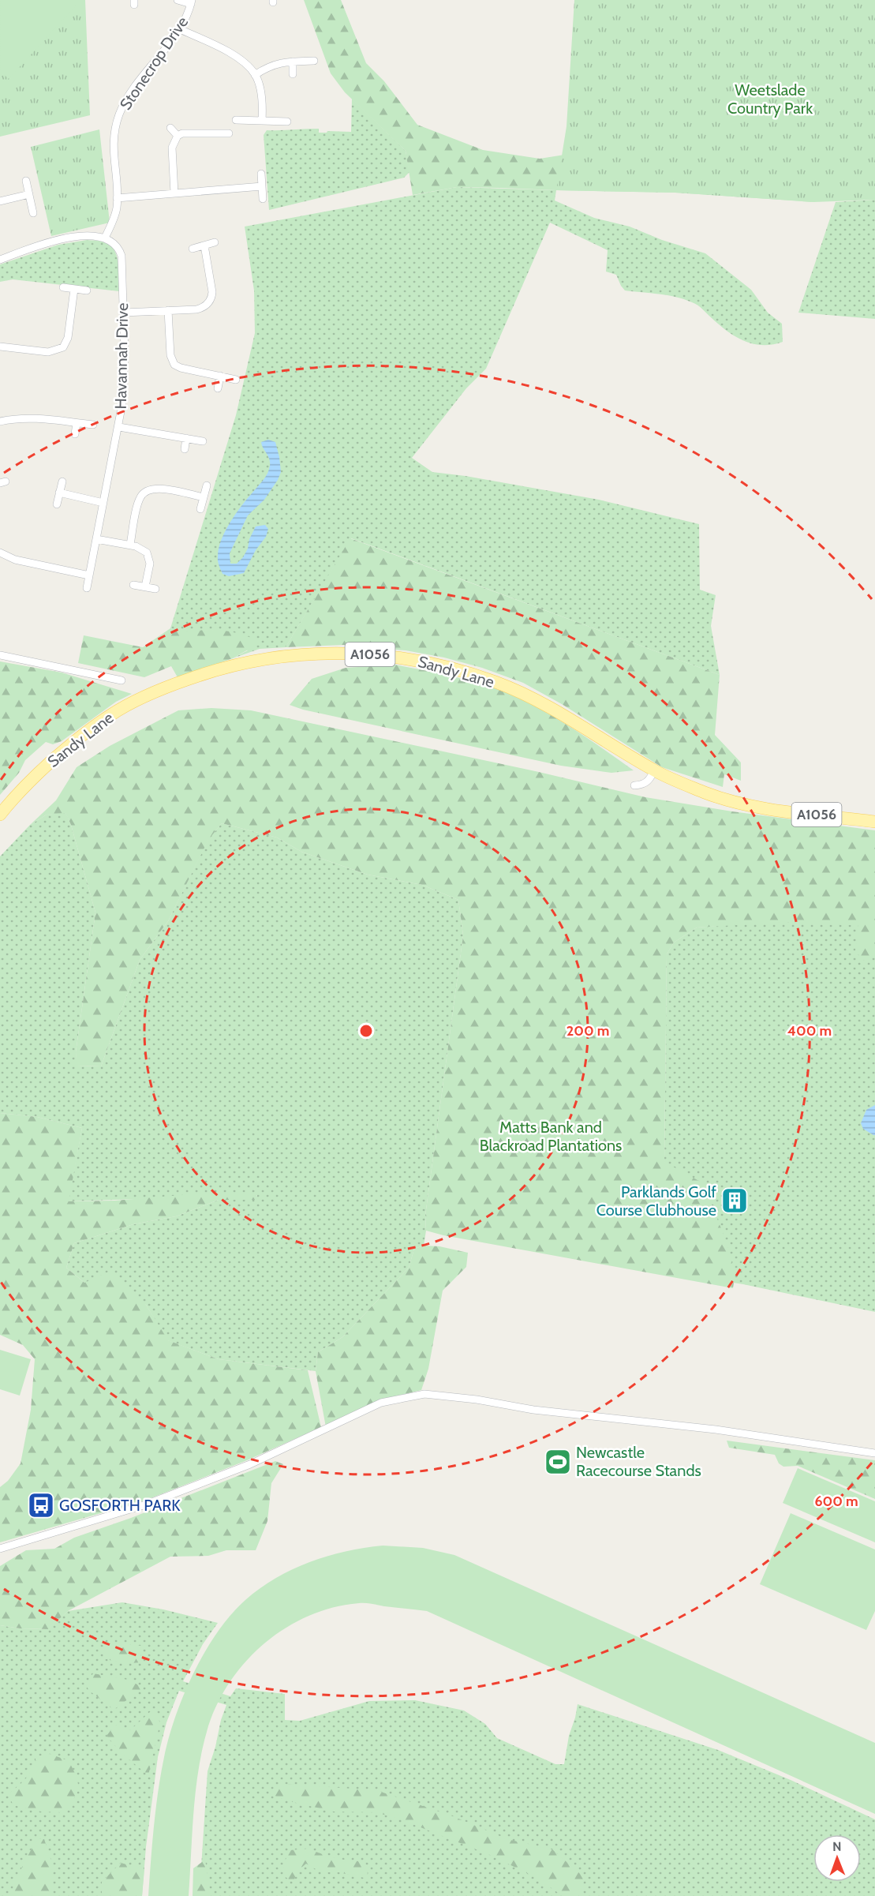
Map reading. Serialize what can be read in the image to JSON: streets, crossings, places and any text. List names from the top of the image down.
{
  "streets": {
    "main road": ["A1056", "Sandy Lane"],
    "street": ["Stonecrop Drive", "Havannah Drive"]
  },
  "crossings": [
    ["Stonecrop Drive", "Havannah Drive"]
  ],
  "parks": ["Weetslade Country Park", "Matts Bank and Blackroad Plantations"],
  "places": {
    "building": ["Parklands Golf Course Clubhouse"],
    "sports": ["Newcastle Racecourse Stands"],
    "bus stop": ["GOSFORTH PARK"]
  },
  "north": "top",
  "rings": ["200 m", "400 m", "600 m"]
}
